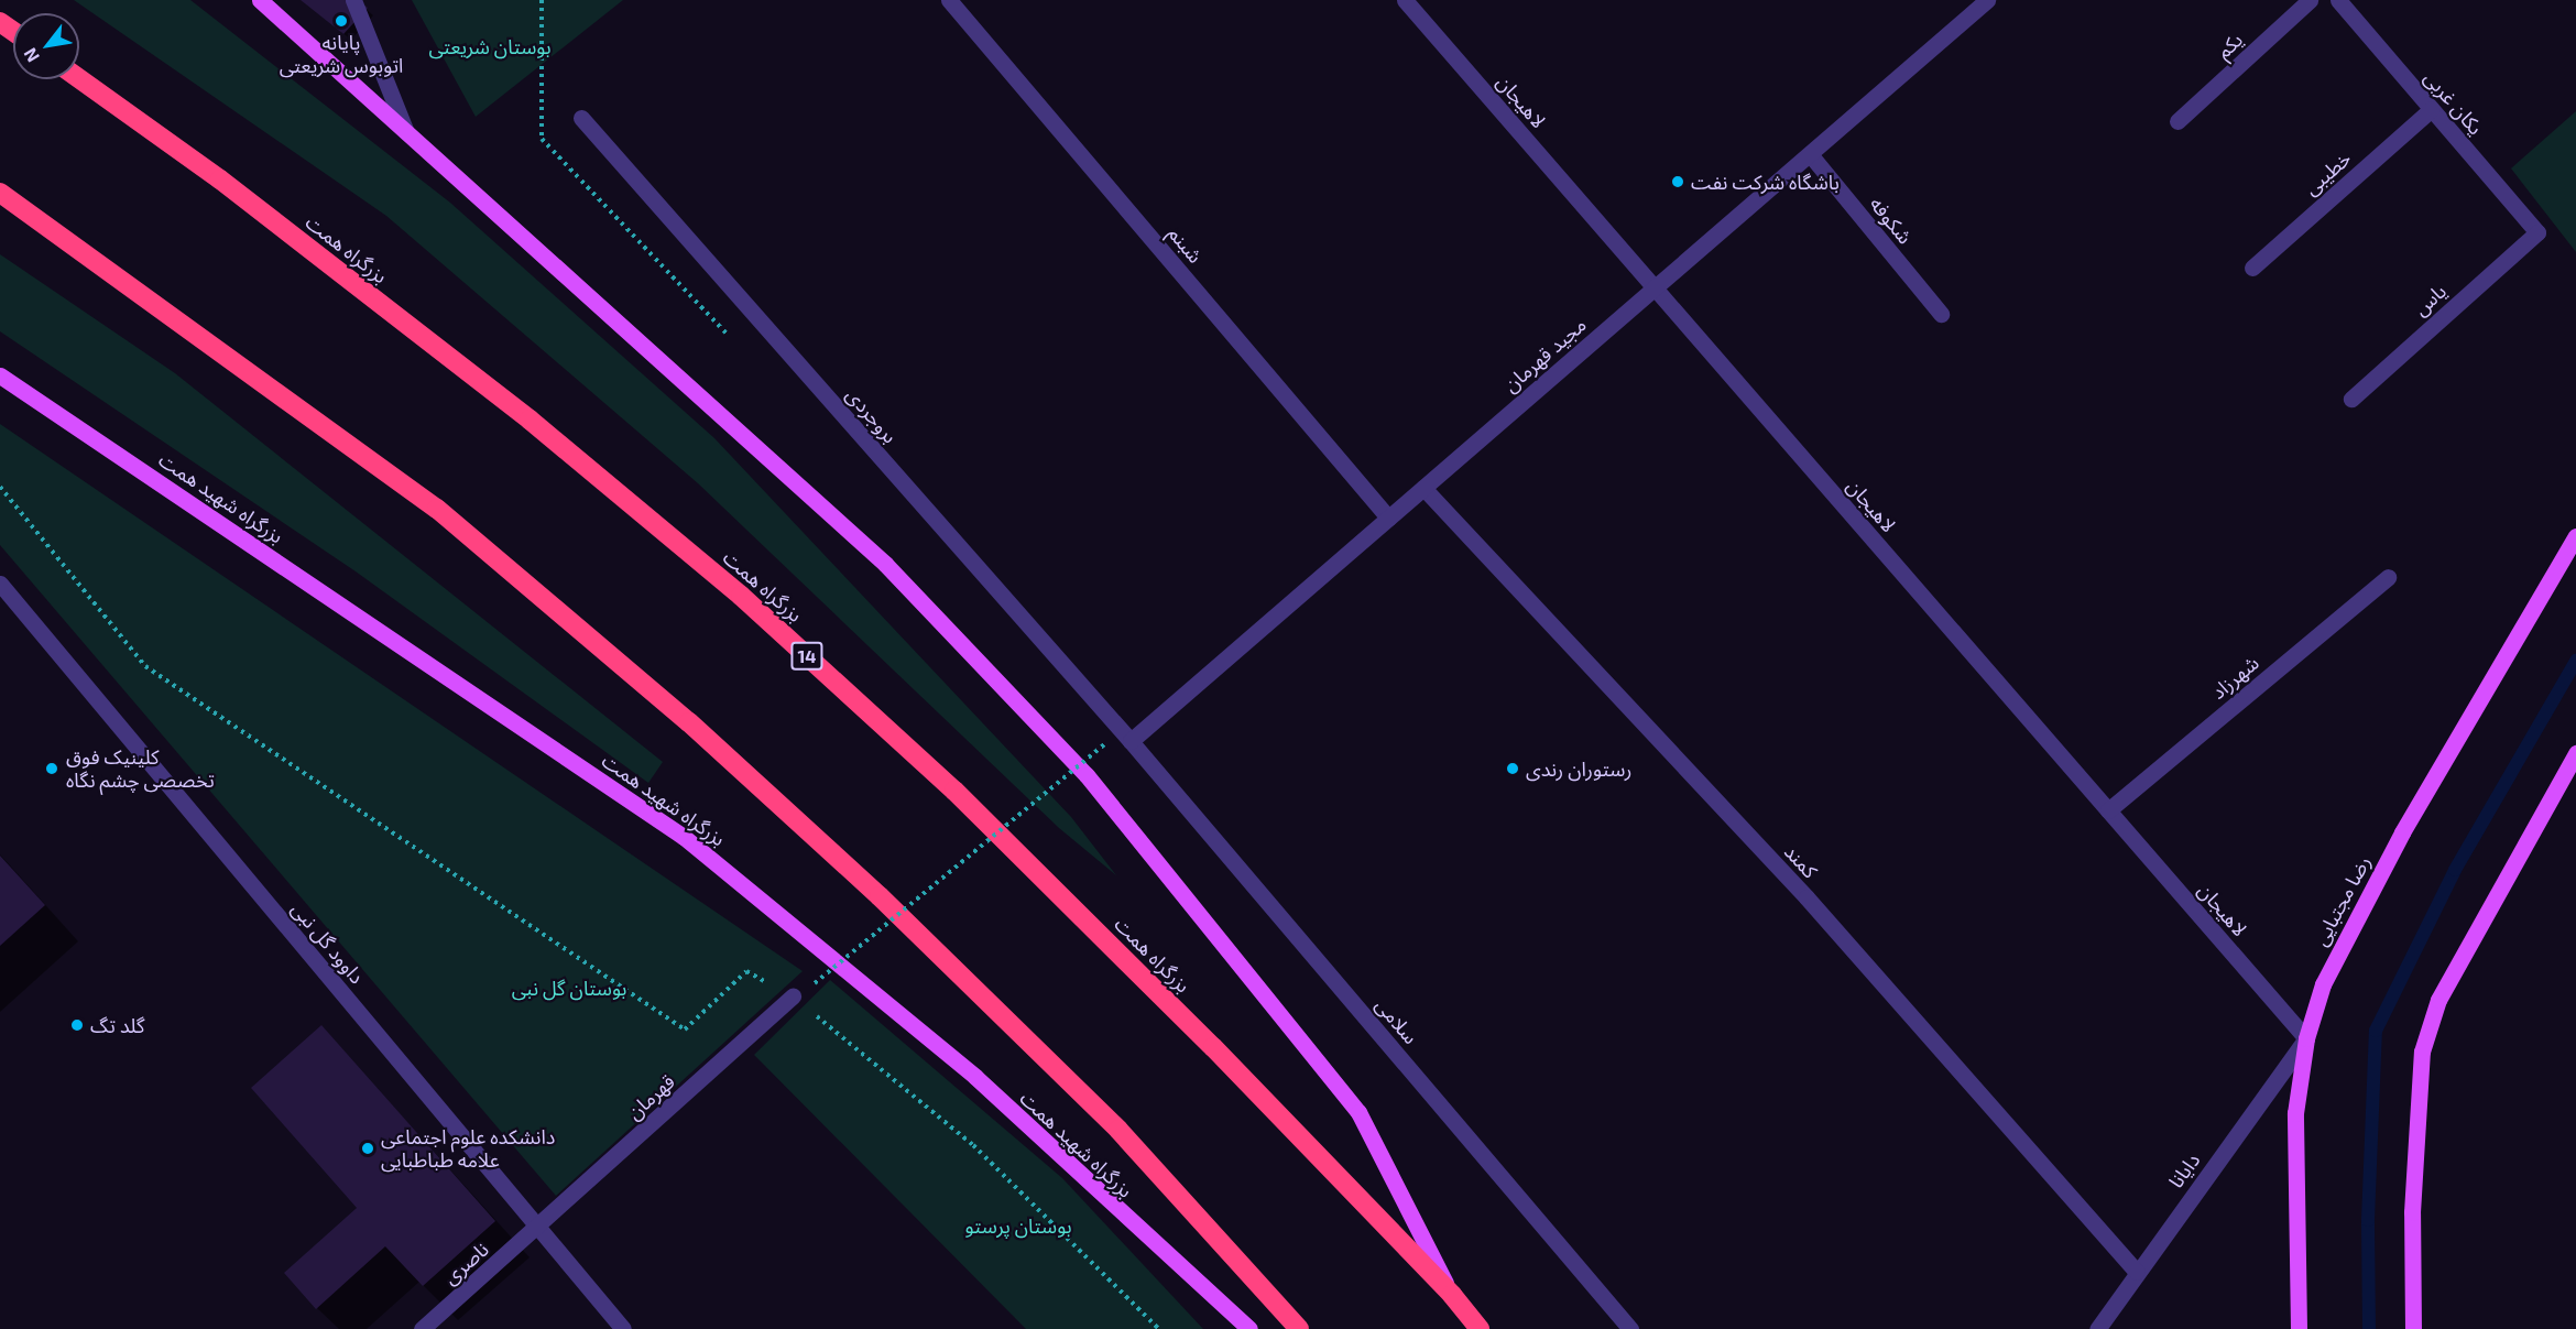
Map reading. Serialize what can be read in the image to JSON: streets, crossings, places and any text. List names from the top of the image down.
{
  "streets": {
    "highway": ["بزرگراه همت", "14"],
    "main road": ["بزرگراه شهید همت", "رضا مجتبایی"],
    "street": [
      "یکم",
      "لاهیجان",
      "یکان غربی",
      "خطیبی",
      "شکوفه",
      "شبنم",
      "یاس",
      "مجید قهرمان",
      "بروجردی",
      "شهرزاد",
      "کمند",
      "داوود گل نبی",
      "سلامی",
      "قهرمان",
      "دایانا",
      "ناصری"
    ]
  },
  "crossings": [
    ["لاهیجان", "مجید قهرمان"],
    ["لاهیجان", "شهرزاد"],
    ["لاهیجان", "رضا مجتبایی"],
    ["لاهیجان", "دایانا"],
    ["یکان غربی", "خطیبی"],
    ["یکان غربی", "یاس"],
    ["شکوفه", "مجید قهرمان"],
    ["شبنم", "مجید قهرمان"],
    ["مجید قهرمان", "بروجردی"],
    ["مجید قهرمان", "کمند"],
    ["مجید قهرمان", "سلامی"],
    ["بروجردی", "سلامی"],
    ["کمند", "دایانا"],
    ["رضا مجتبایی", "دایانا"],
    ["داوود گل نبی", "قهرمان"],
    ["داوود گل نبی", "ناصری"],
    ["قهرمان", "ناصری"]
  ],
  "parks": ["بوستان شریعتی", "بوستان گل نبی", "بوستان پرستو"],
  "places": [
    "پایانه اتوبوس شریعتی",
    "باشگاه شرکت نفت",
    "کلینیک فوق تخصصی چشم نگاه",
    "رستوران رندی",
    "گلد تگ",
    "دانشکده علوم اجتماعی علامه طباطبایی"
  ],
  "north": "bottom left"
}
